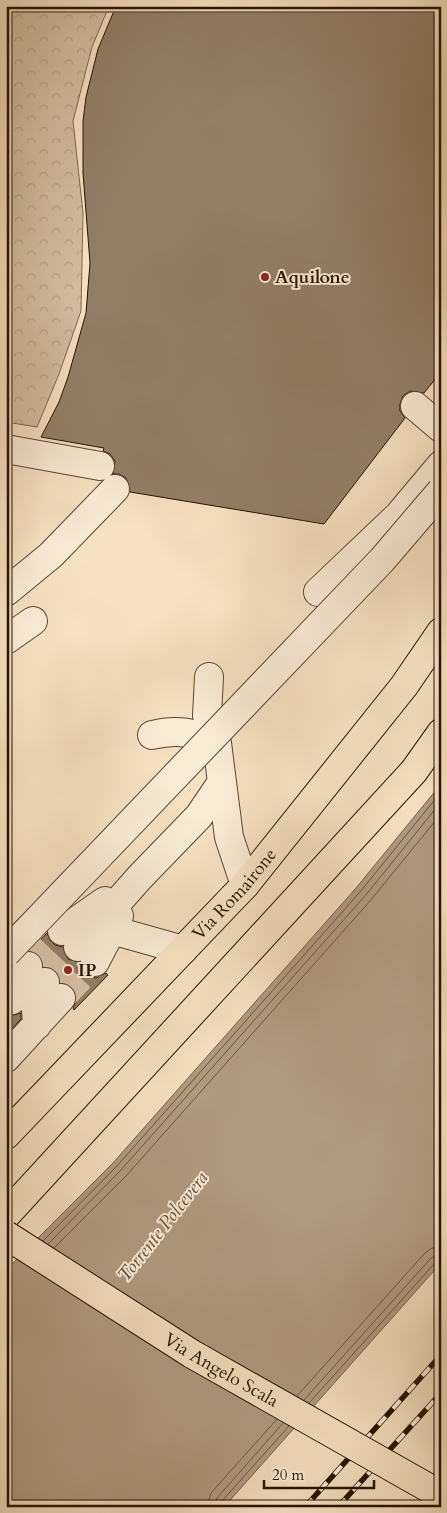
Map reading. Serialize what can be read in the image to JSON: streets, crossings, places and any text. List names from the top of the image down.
{
  "streets": {
    "main road": ["Via Romairone", "Via Angelo Scala"]
  },
  "water": ["Torrente Polcevera"],
  "places": ["Aquilone", "IP"],
  "scale_bar": "20 m"
}
